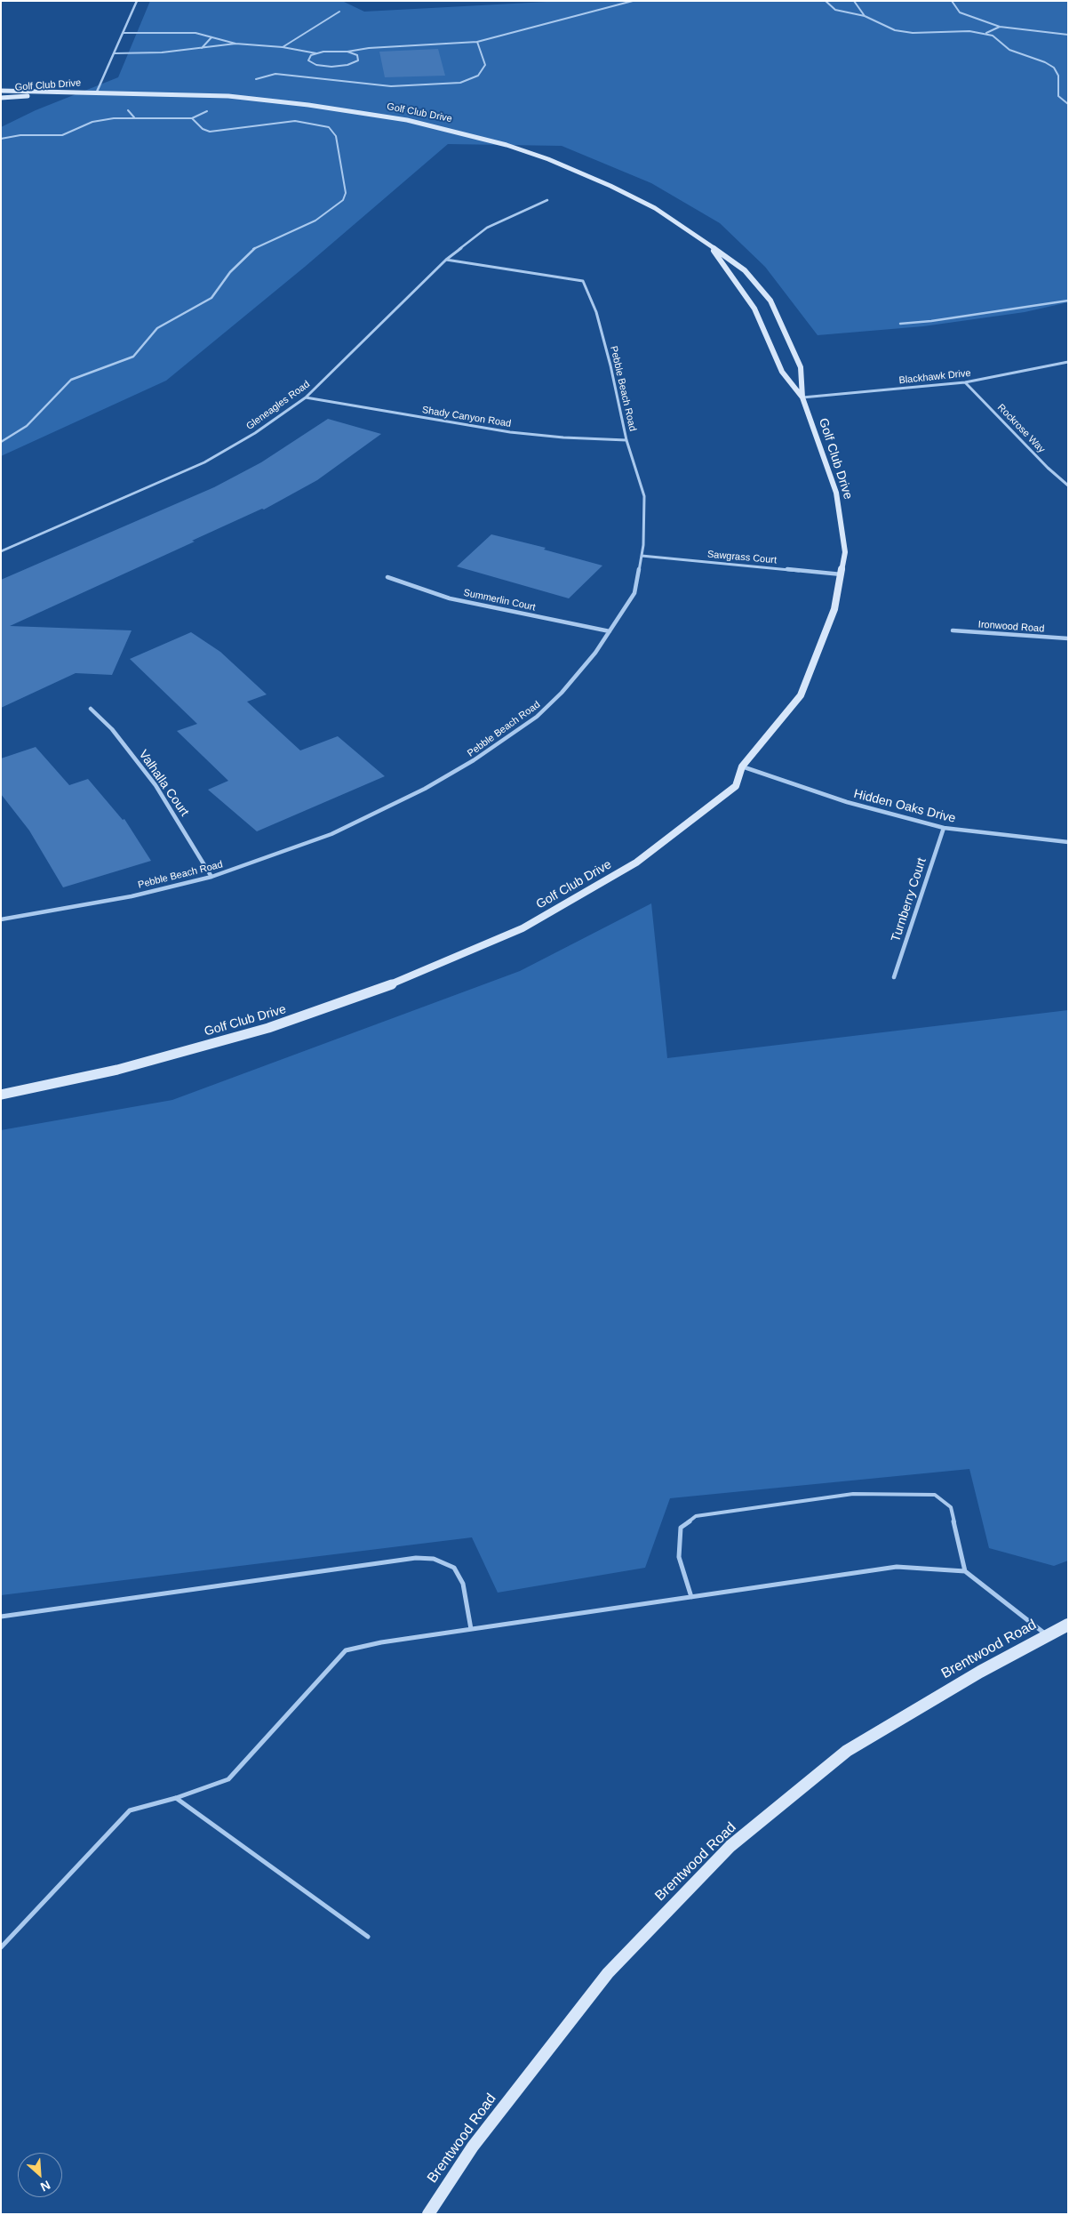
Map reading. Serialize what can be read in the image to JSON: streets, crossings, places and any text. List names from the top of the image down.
{
  "streets": {
    "street": [
      "Golf Club Drive",
      "Blackhawk Drive",
      "Pebble Beach Road",
      "Gleneagles Road",
      "Shady Canyon Road",
      "Rockrose Way",
      "Sawgrass Court",
      "Summerlin Court",
      "Ironwood Road",
      "Valhalla Court",
      "Hidden Oaks Drive",
      "Turnberry Court",
      "Brentwood Road"
    ]
  },
  "crossings": [
    ["Golf Club Drive", "Blackhawk Drive"],
    ["Golf Club Drive", "Sawgrass Court"],
    ["Golf Club Drive", "Hidden Oaks Drive"],
    ["Blackhawk Drive", "Rockrose Way"],
    ["Pebble Beach Road", "Gleneagles Road"],
    ["Pebble Beach Road", "Shady Canyon Road"],
    ["Pebble Beach Road", "Sawgrass Court"],
    ["Pebble Beach Road", "Summerlin Court"],
    ["Pebble Beach Road", "Valhalla Court"],
    ["Gleneagles Road", "Shady Canyon Road"],
    ["Hidden Oaks Drive", "Turnberry Court"]
  ],
  "north": "bottom right"
}
